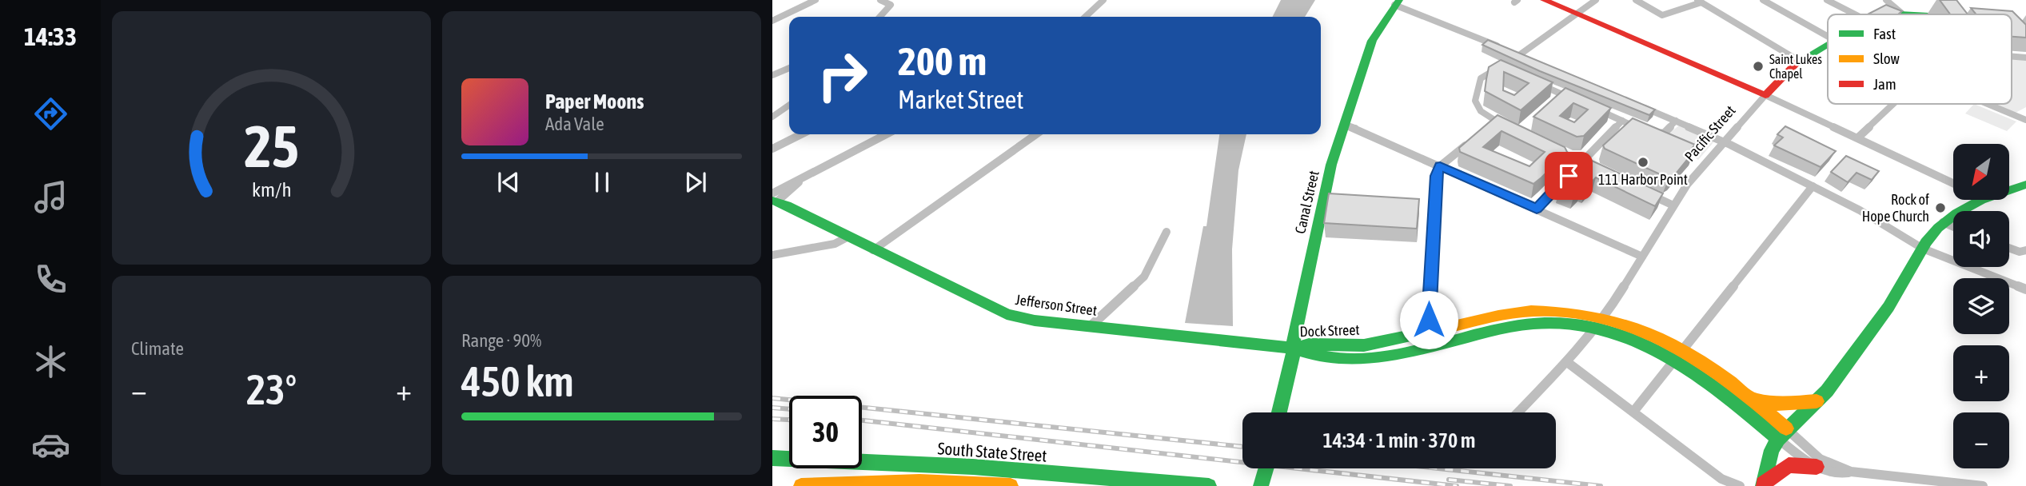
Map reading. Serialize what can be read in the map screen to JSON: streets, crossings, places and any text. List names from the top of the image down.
{
  "streets": {
    "main road": [
      "Pacific Street",
      "Canal Street",
      "Jefferson Street",
      "Dock Street",
      "South State Street"
    ]
  },
  "crossings": [
    ["Pacific Street", "Dock Street"],
    ["Canal Street", "Jefferson Street"],
    ["Canal Street", "Dock Street"],
    ["Jefferson Street", "Dock Street"]
  ],
  "places": ["Saint Lukes Chapel", "111 Harbor Point", "Rock of Hope Church"],
  "legend": ["Fast", "Slow", "Jam"],
  "north": "bottom left",
  "page": {
    "tabs": "14:33",
    "turn": ["200 m", "Market Street"],
    "song": ["Paper Moons", "Ada Vale"],
    "map_buttons": ["+", "−"],
    "tile": [
      "Climate",
      ["Range · 90%", "450 km"]
    ],
    "heat": ["−", "23°", "+"],
    "limit": "30",
    "trip": "14:34 · 1 min · 370 m",
    "gauge": ["25", "km/h"]
  }
}
